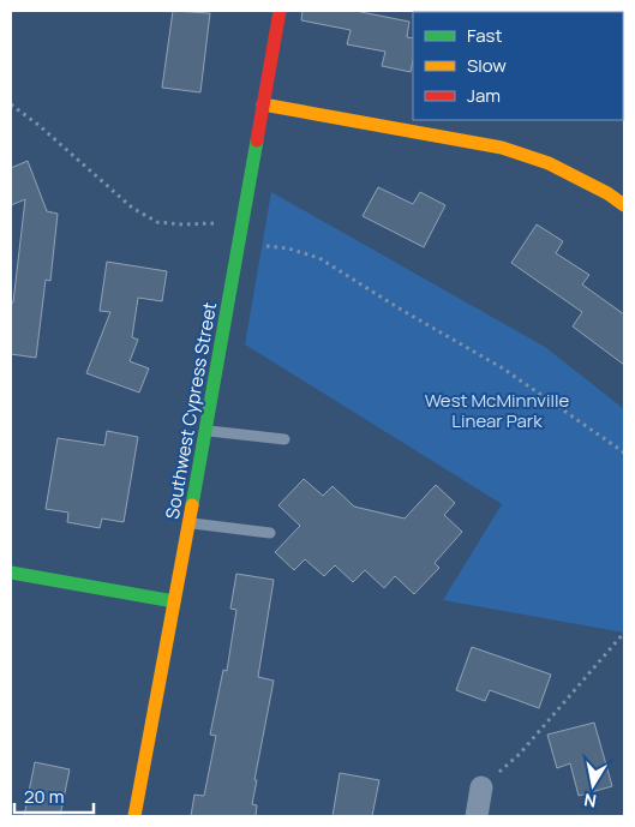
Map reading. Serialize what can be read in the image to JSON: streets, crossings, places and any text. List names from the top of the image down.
{
  "streets": {
    "main road": ["Southwest Cypress Street"]
  },
  "parks": ["West McMinnville Linear Park"],
  "legend": ["Fast", "Slow", "Jam"],
  "scale_bar": "20 m",
  "north": "bottom"
}
